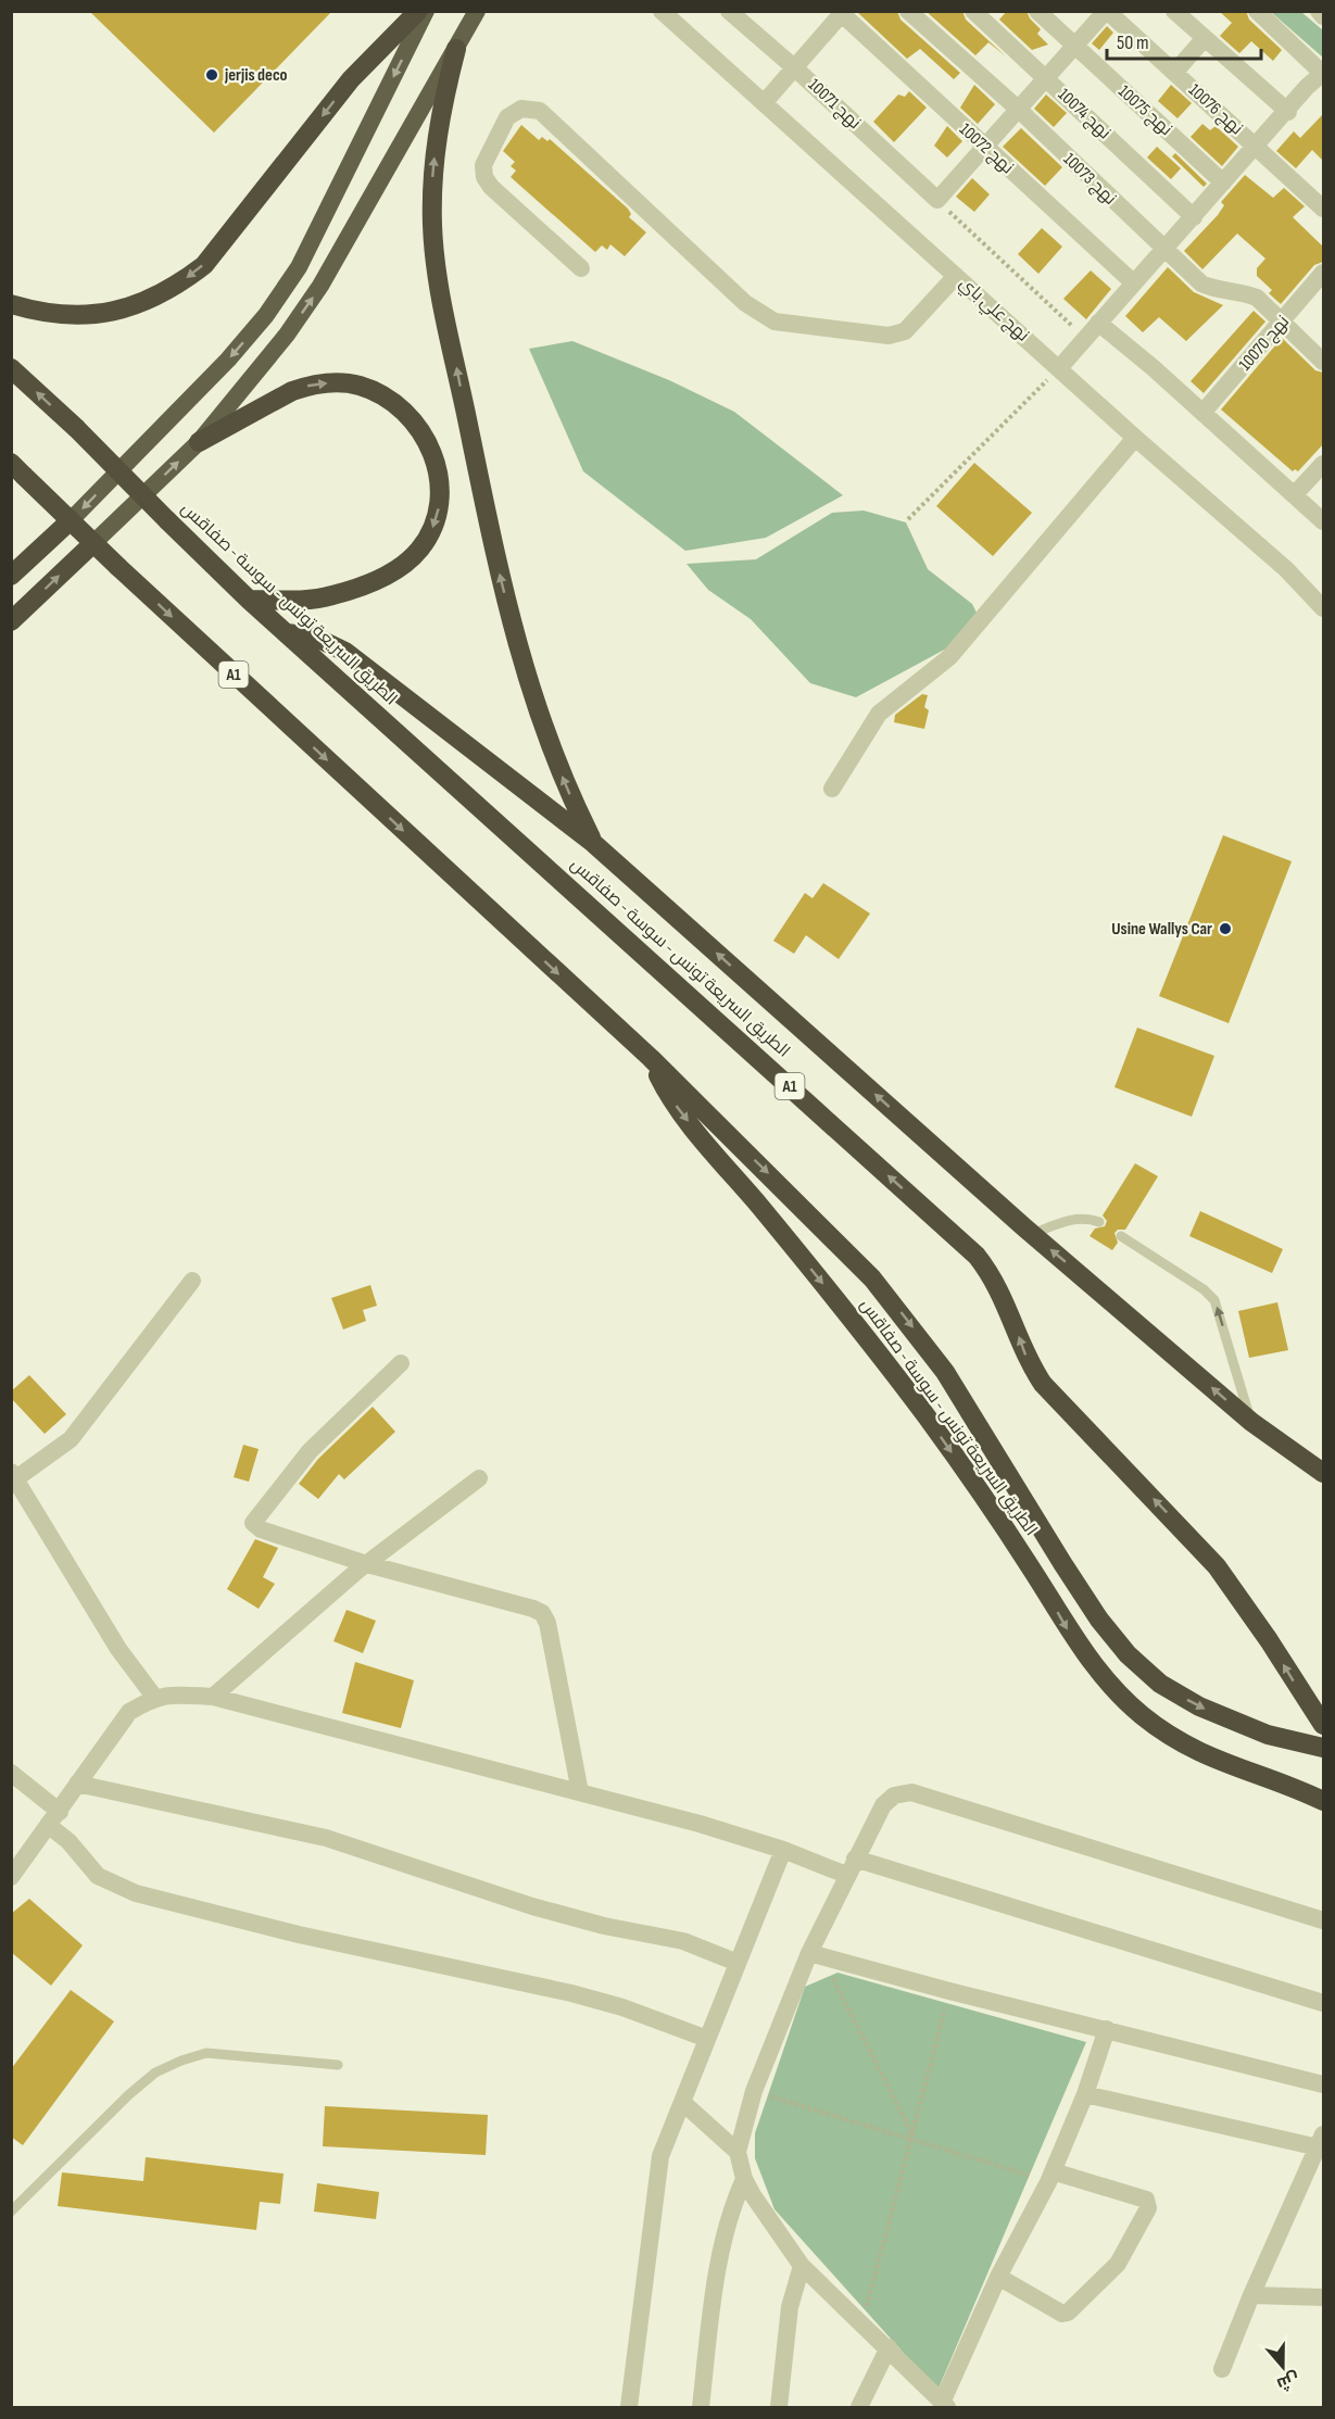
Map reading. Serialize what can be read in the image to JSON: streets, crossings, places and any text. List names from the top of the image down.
{
  "streets": {
    "highway": ["الطريق السريعة تونس - سوسة - صفاقس", "A1"],
    "street": [
      "نهج 10071",
      "نهج 10076",
      "نهج 10075",
      "نهج 10074",
      "نهج 10072",
      "نهج 10073",
      "نهج علي باي",
      "نهج 10070"
    ]
  },
  "crossings": [
    ["نهج 10073", "نهج 10070"]
  ],
  "places": ["jerjis deco", "Usine Wallys Car"],
  "scale_bar": "50 m",
  "north": "bottom"
}
